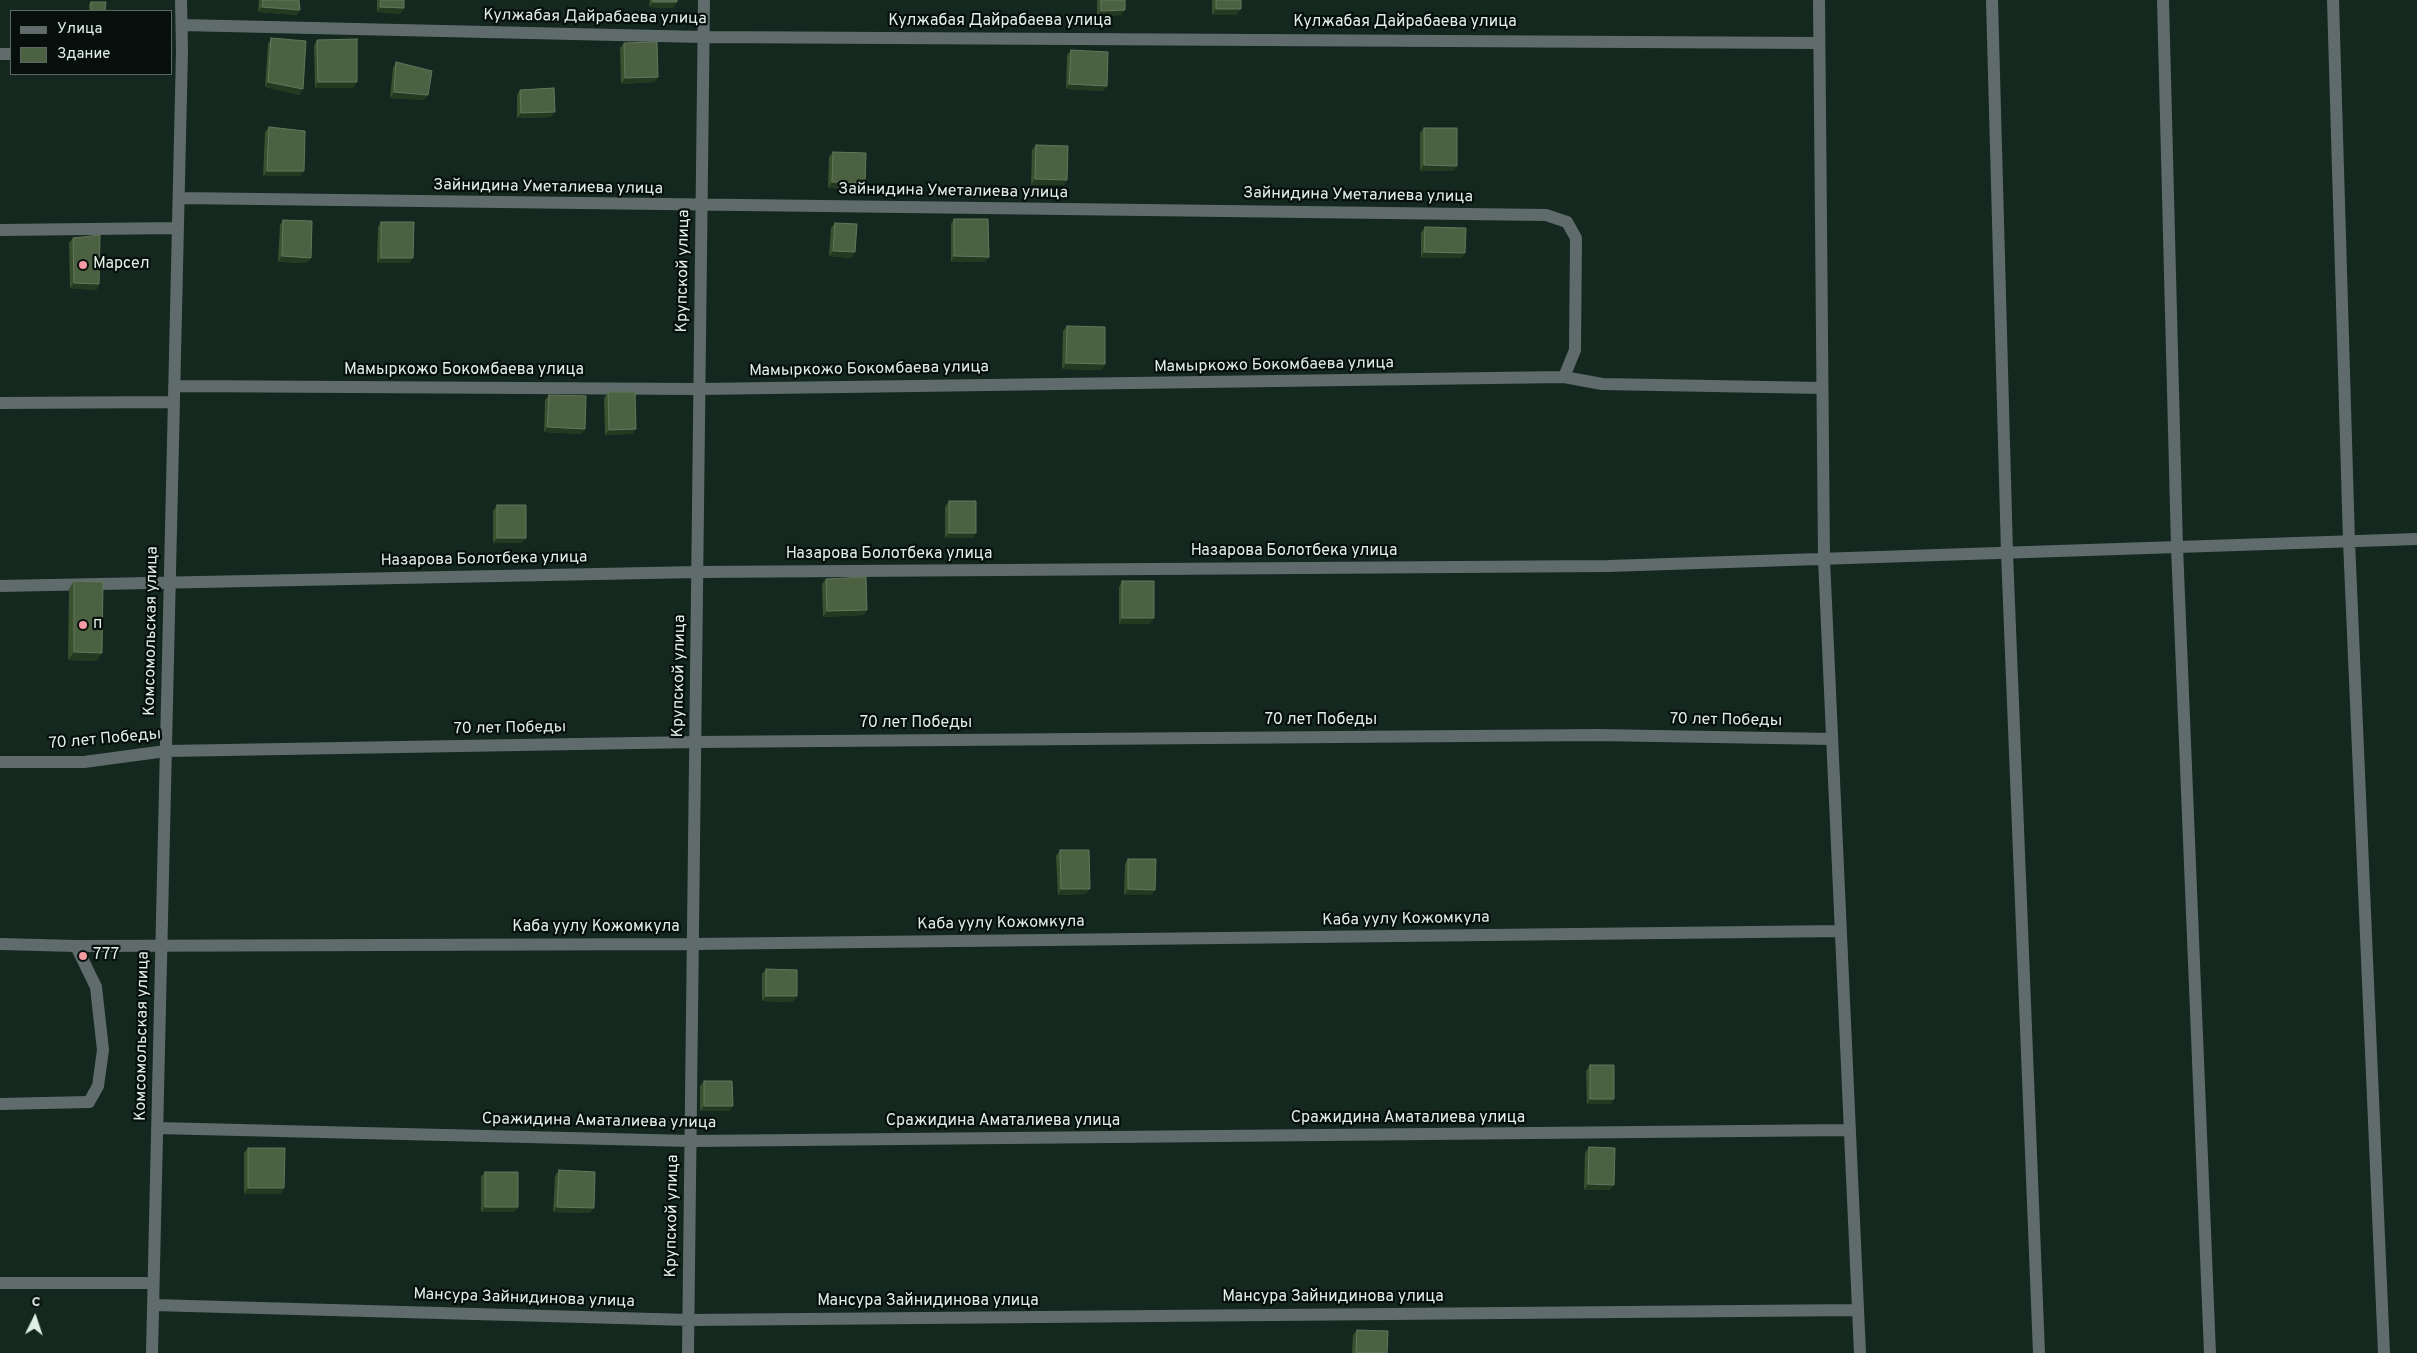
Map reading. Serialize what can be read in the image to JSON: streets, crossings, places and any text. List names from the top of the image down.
{
  "streets": {
    "street": [
      "Кулжабая Дайрабаева улица",
      "Зайнидина Уметалиева улица",
      "Крупской улица",
      "Мамыркожо Бокомбаева улица",
      "Назарова Болотбека улица",
      "Комсомольская улица",
      "70 лет Победы",
      "Каба уулу Кожомкула",
      "Сражидина Аматалиева улица",
      "Мансура Зайнидинова улица"
    ]
  },
  "crossings": [
    ["Кулжабая Дайрабаева улица", "Крупской улица"],
    ["Кулжабая Дайрабаева улица", "Комсомольская улица"],
    ["Зайнидина Уметалиева улица", "Крупской улица"],
    ["Зайнидина Уметалиева улица", "Мамыркожо Бокомбаева улица"],
    ["Зайнидина Уметалиева улица", "Комсомольская улица"],
    ["Крупской улица", "Мамыркожо Бокомбаева улица"],
    ["Крупской улица", "Назарова Болотбека улица"],
    ["Крупской улица", "70 лет Победы"],
    ["Крупской улица", "Каба уулу Кожомкула"],
    ["Крупской улица", "Сражидина Аматалиева улица"],
    ["Крупской улица", "Мансура Зайнидинова улица"],
    ["Мамыркожо Бокомбаева улица", "Комсомольская улица"],
    ["Назарова Болотбека улица", "Комсомольская улица"],
    ["Комсомольская улица", "70 лет Победы"],
    ["Комсомольская улица", "Каба уулу Кожомкула"],
    ["Комсомольская улица", "Сражидина Аматалиева улица"],
    ["Комсомольская улица", "Мансура Зайнидинова улица"]
  ],
  "places": ["Марсел", "п", "777"],
  "legend": ["Улица", "Здание"],
  "north": "top"
}
